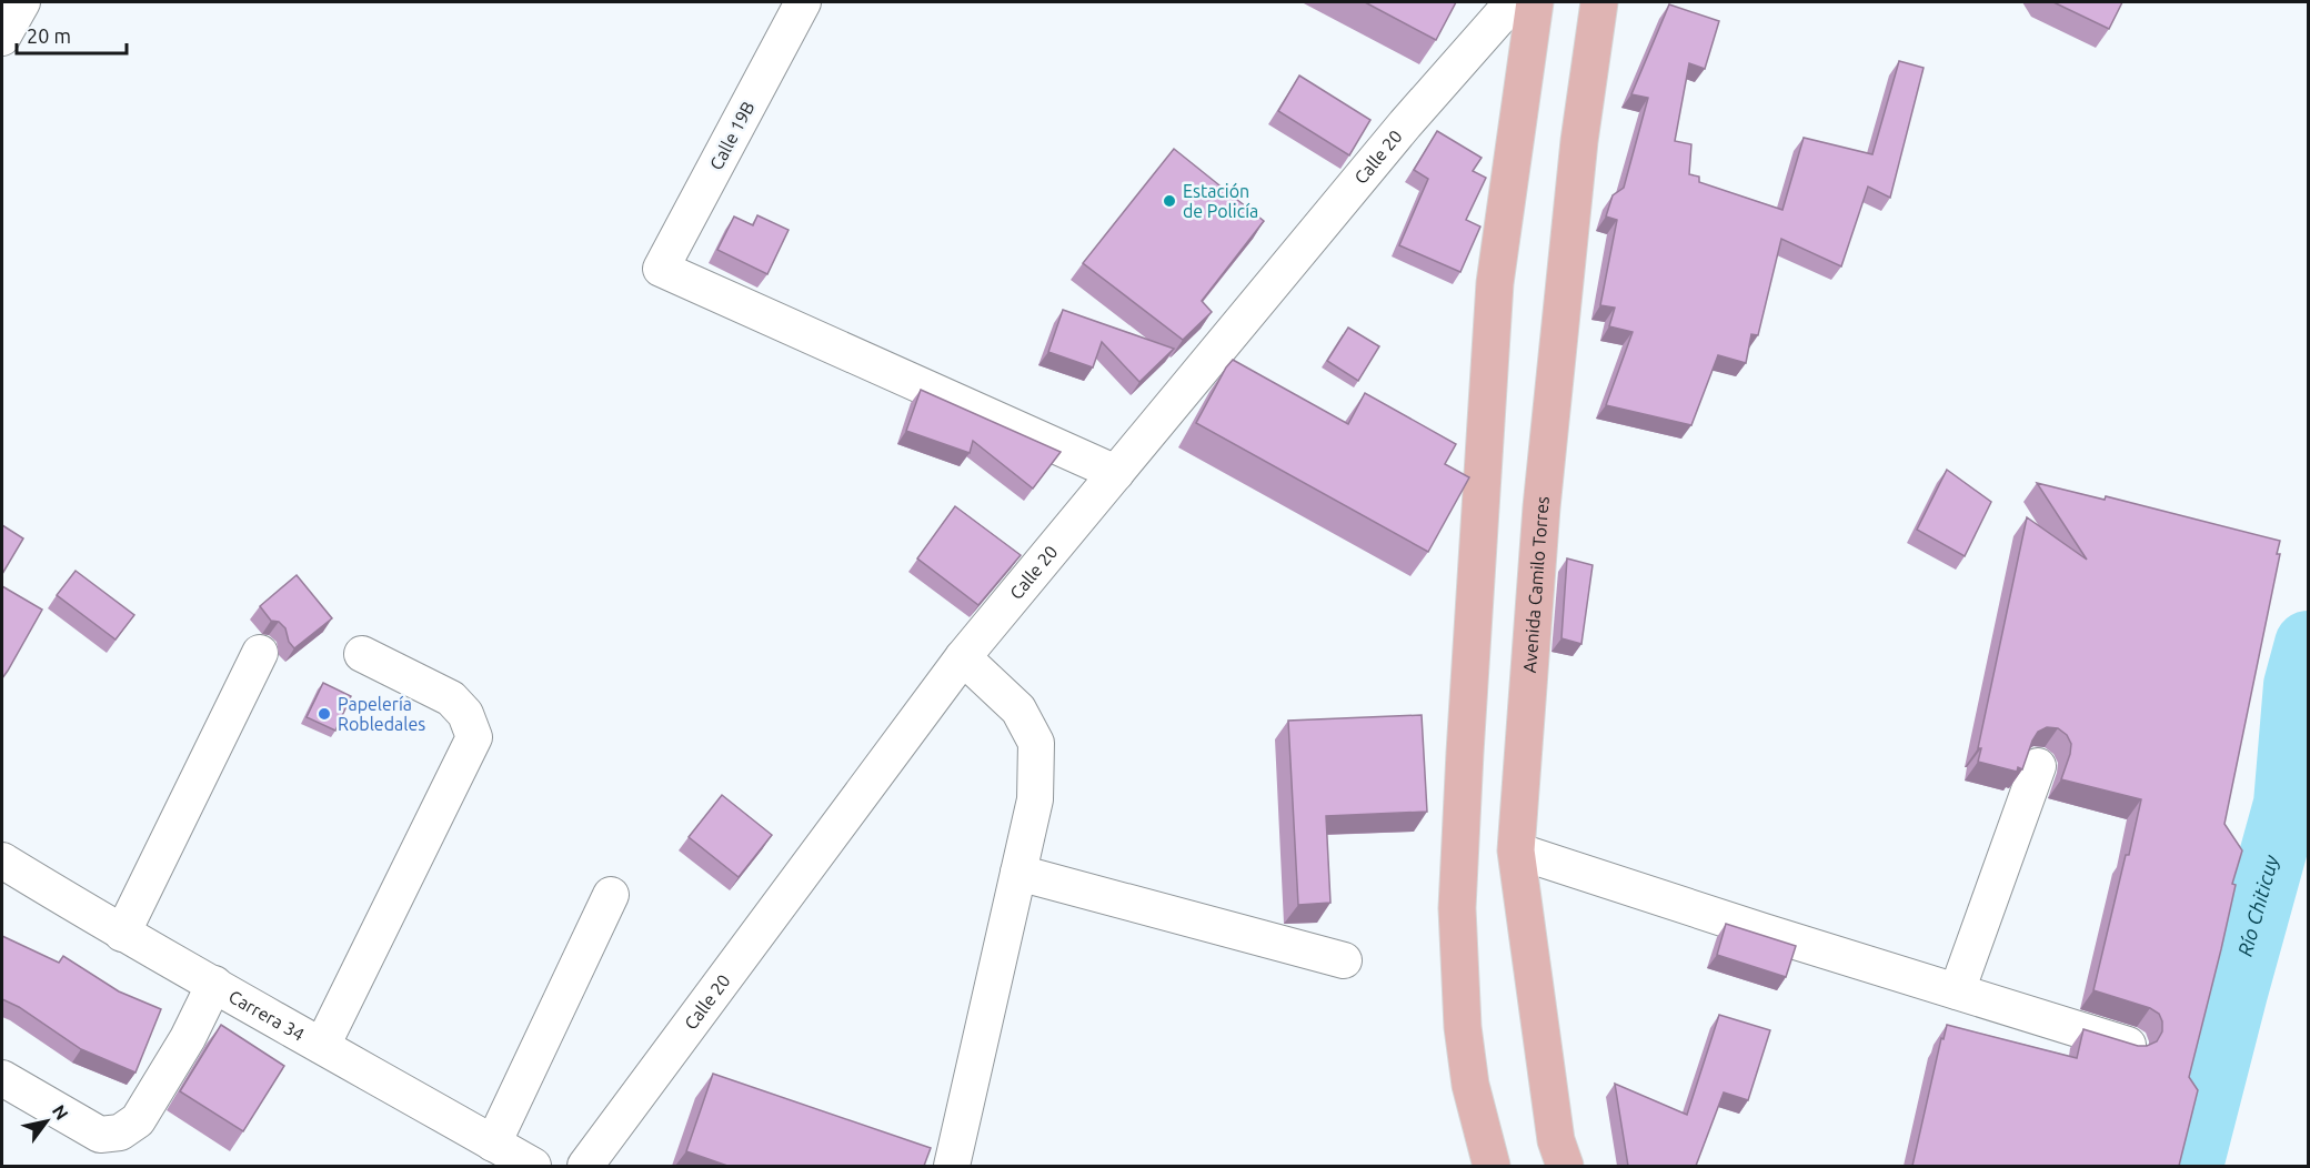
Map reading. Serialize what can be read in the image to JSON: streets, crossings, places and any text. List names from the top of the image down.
{
  "streets": {
    "main road": ["Avenida Camilo Torres"],
    "street": ["Calle 19B", "Calle 20", "Carrera 34"]
  },
  "crossings": [
    ["Calle 19B", "Calle 20"]
  ],
  "water": ["Río Chiticuy"],
  "places": ["Estación de Policía", "Papelería Robledales"],
  "scale_bar": "20 m",
  "north": "top right"
}
